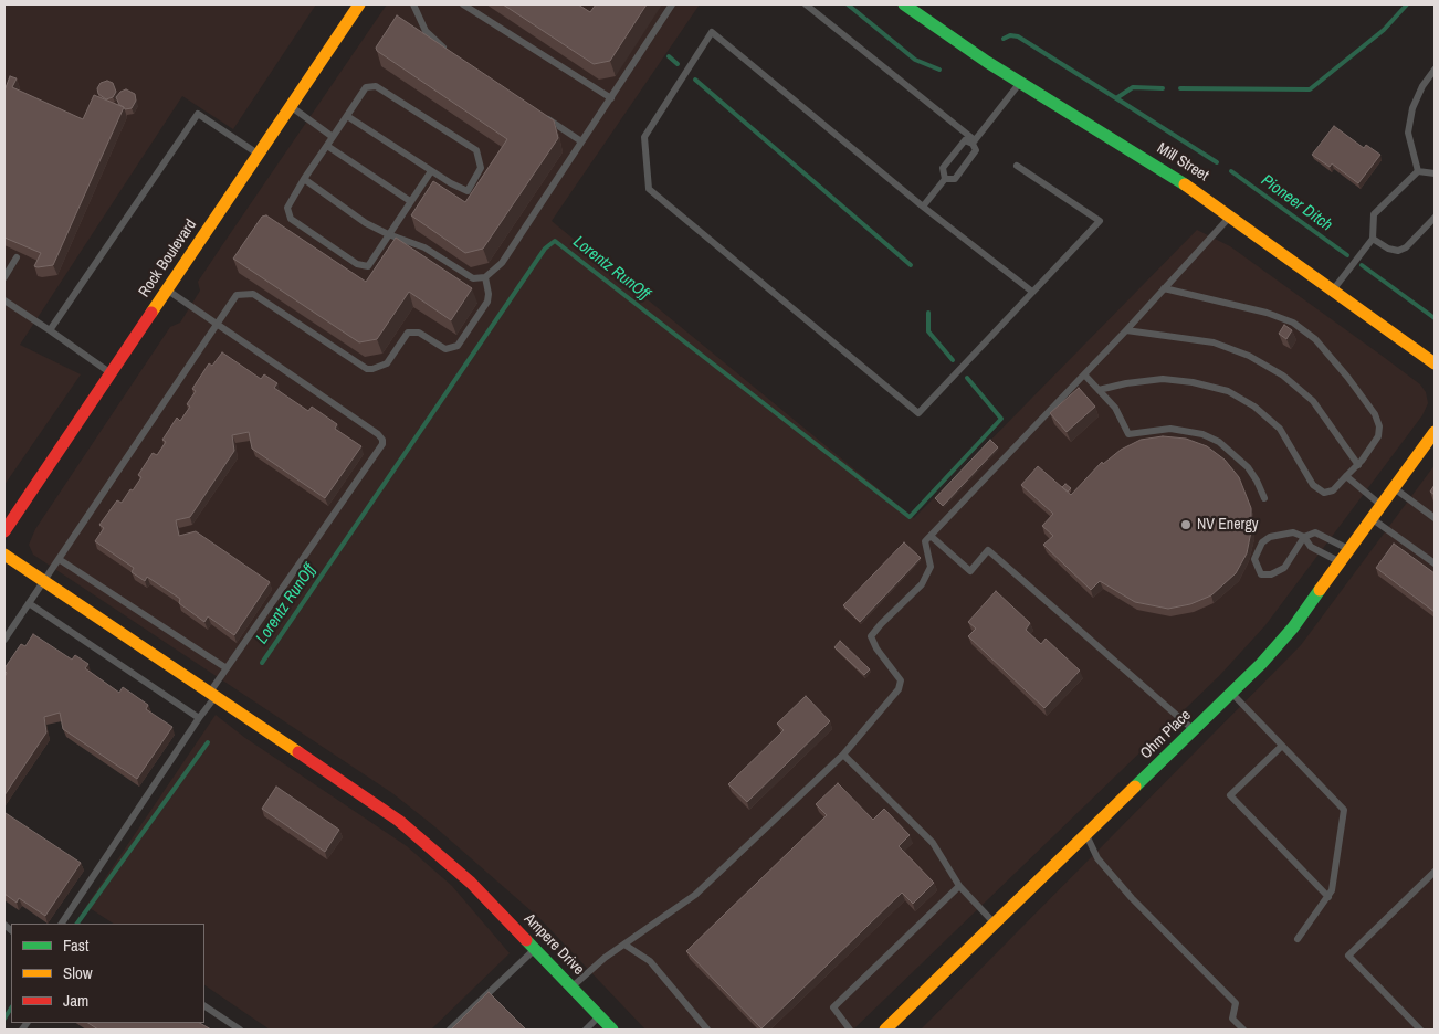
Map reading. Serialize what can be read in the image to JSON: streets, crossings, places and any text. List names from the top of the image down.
{
  "streets": {
    "street": [
      "Mill Street",
      "Rock Boulevard",
      "Ohm Place",
      "Ampere Drive"
    ]
  },
  "water": ["Pioneer Ditch", "Lorentz RunOff"],
  "places": ["NV Energy"],
  "legend": ["Fast", "Slow", "Jam"]
}
